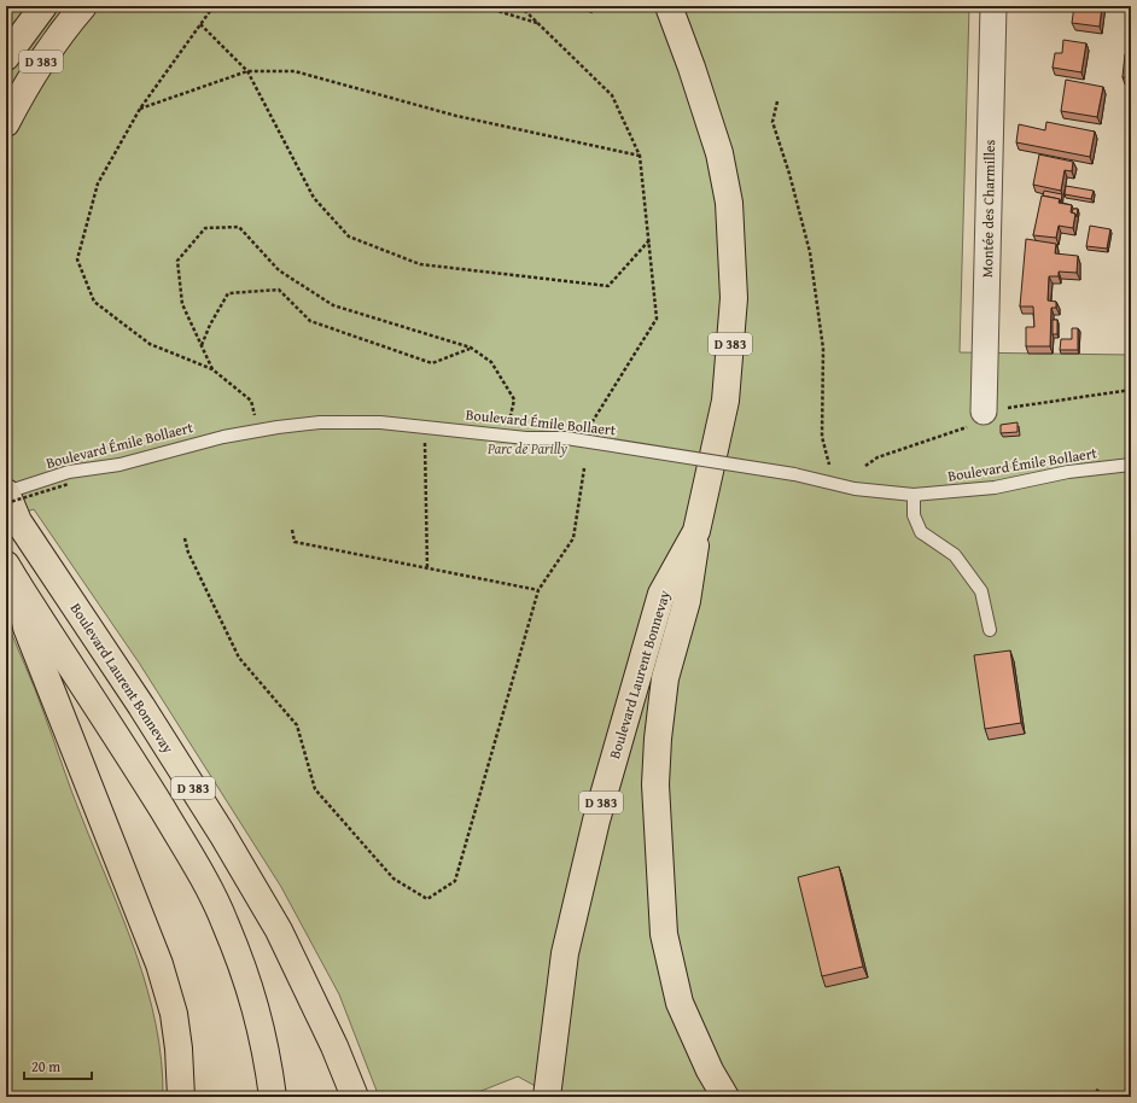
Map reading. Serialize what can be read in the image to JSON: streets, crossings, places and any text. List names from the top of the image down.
{
  "streets": {
    "highway": ["D 383", "Boulevard Laurent Bonnevay"],
    "street": ["Montée des Charmilles"],
    "lane": ["Boulevard Émile Bollaert"]
  },
  "crossings": [
    ["Boulevard Émile Bollaert", "Boulevard Laurent Bonnevay"]
  ],
  "parks": ["Parc de Parilly"],
  "scale_bar": "20 m"
}
